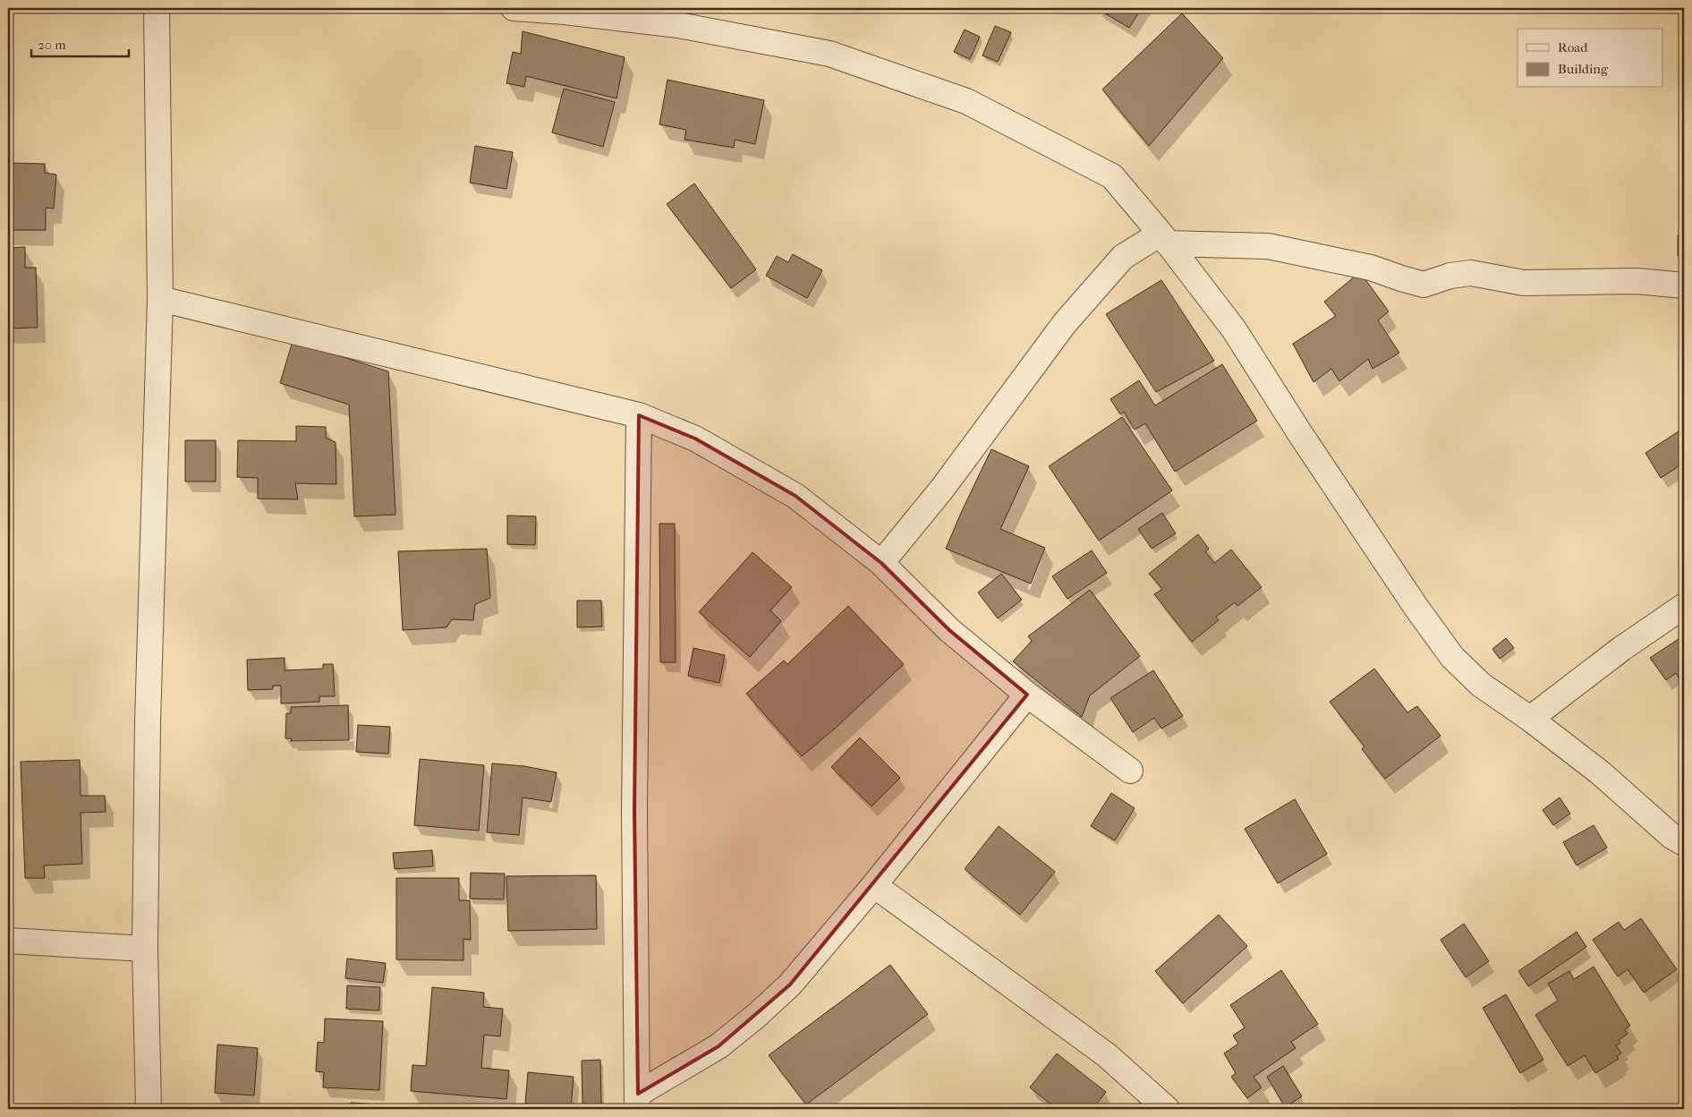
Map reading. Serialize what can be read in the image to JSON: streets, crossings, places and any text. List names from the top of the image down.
{
  "legend": ["Road", "Building"],
  "scale_bar": "20 m"
}
